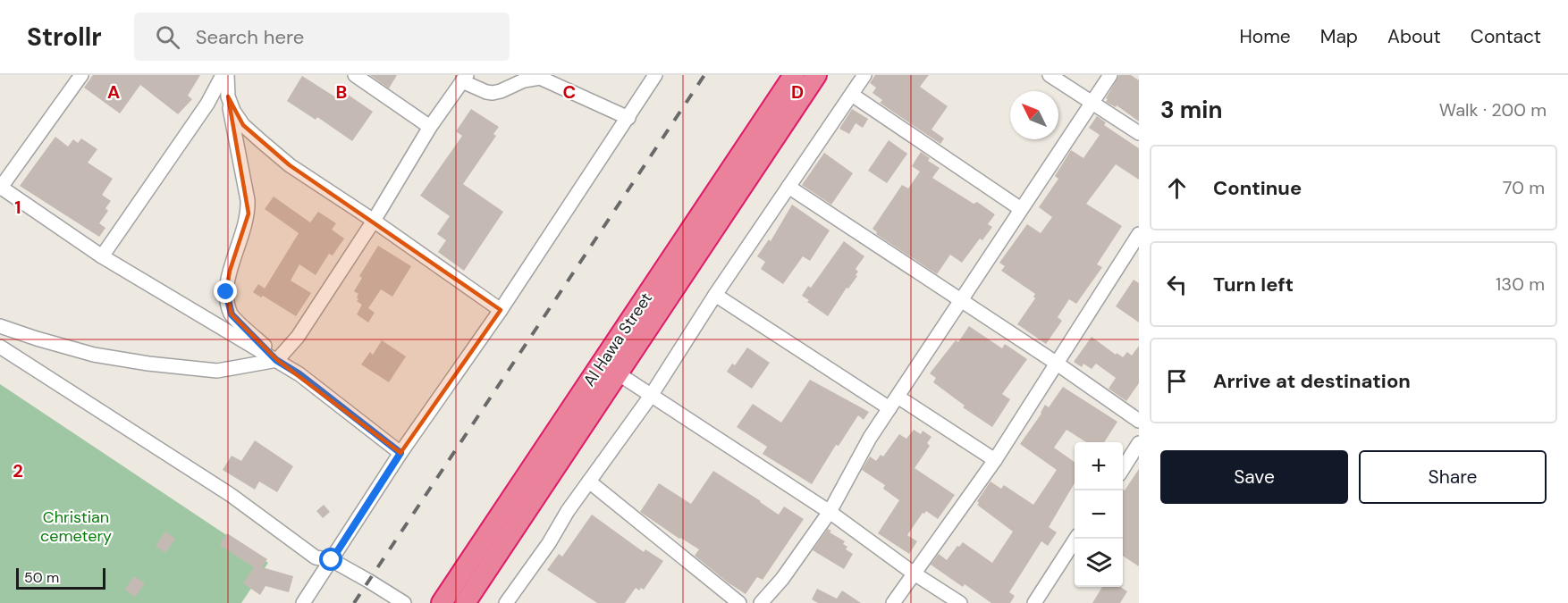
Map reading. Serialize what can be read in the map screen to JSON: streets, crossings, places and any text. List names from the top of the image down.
{
  "streets": {
    "highway": ["Al Hawa Street"]
  },
  "parks": ["Christian cemetery"],
  "scale_bar": "50 m",
  "north": "top left",
  "page": {
    "header": "Strollr",
    "search": "Search here",
    "nav": [
      "Home",
      "Map",
      "About",
      "Contact"
    ],
    "heading": ["3 min", "Walk · 200 m"],
    "list": [
      ["Continue", "70 m"],
      ["Turn left", "130 m"],
      "Arrive at destination"
    ],
    "buttons": ["Save", "Share"],
    "map_buttons": ["+", "−"],
    "scale": "50 m"
  },
  "grid": {
    "columns": [
      "A",
      "B",
      "C",
      "D"
    ],
    "rows": ["1", "2"]
  }
}
